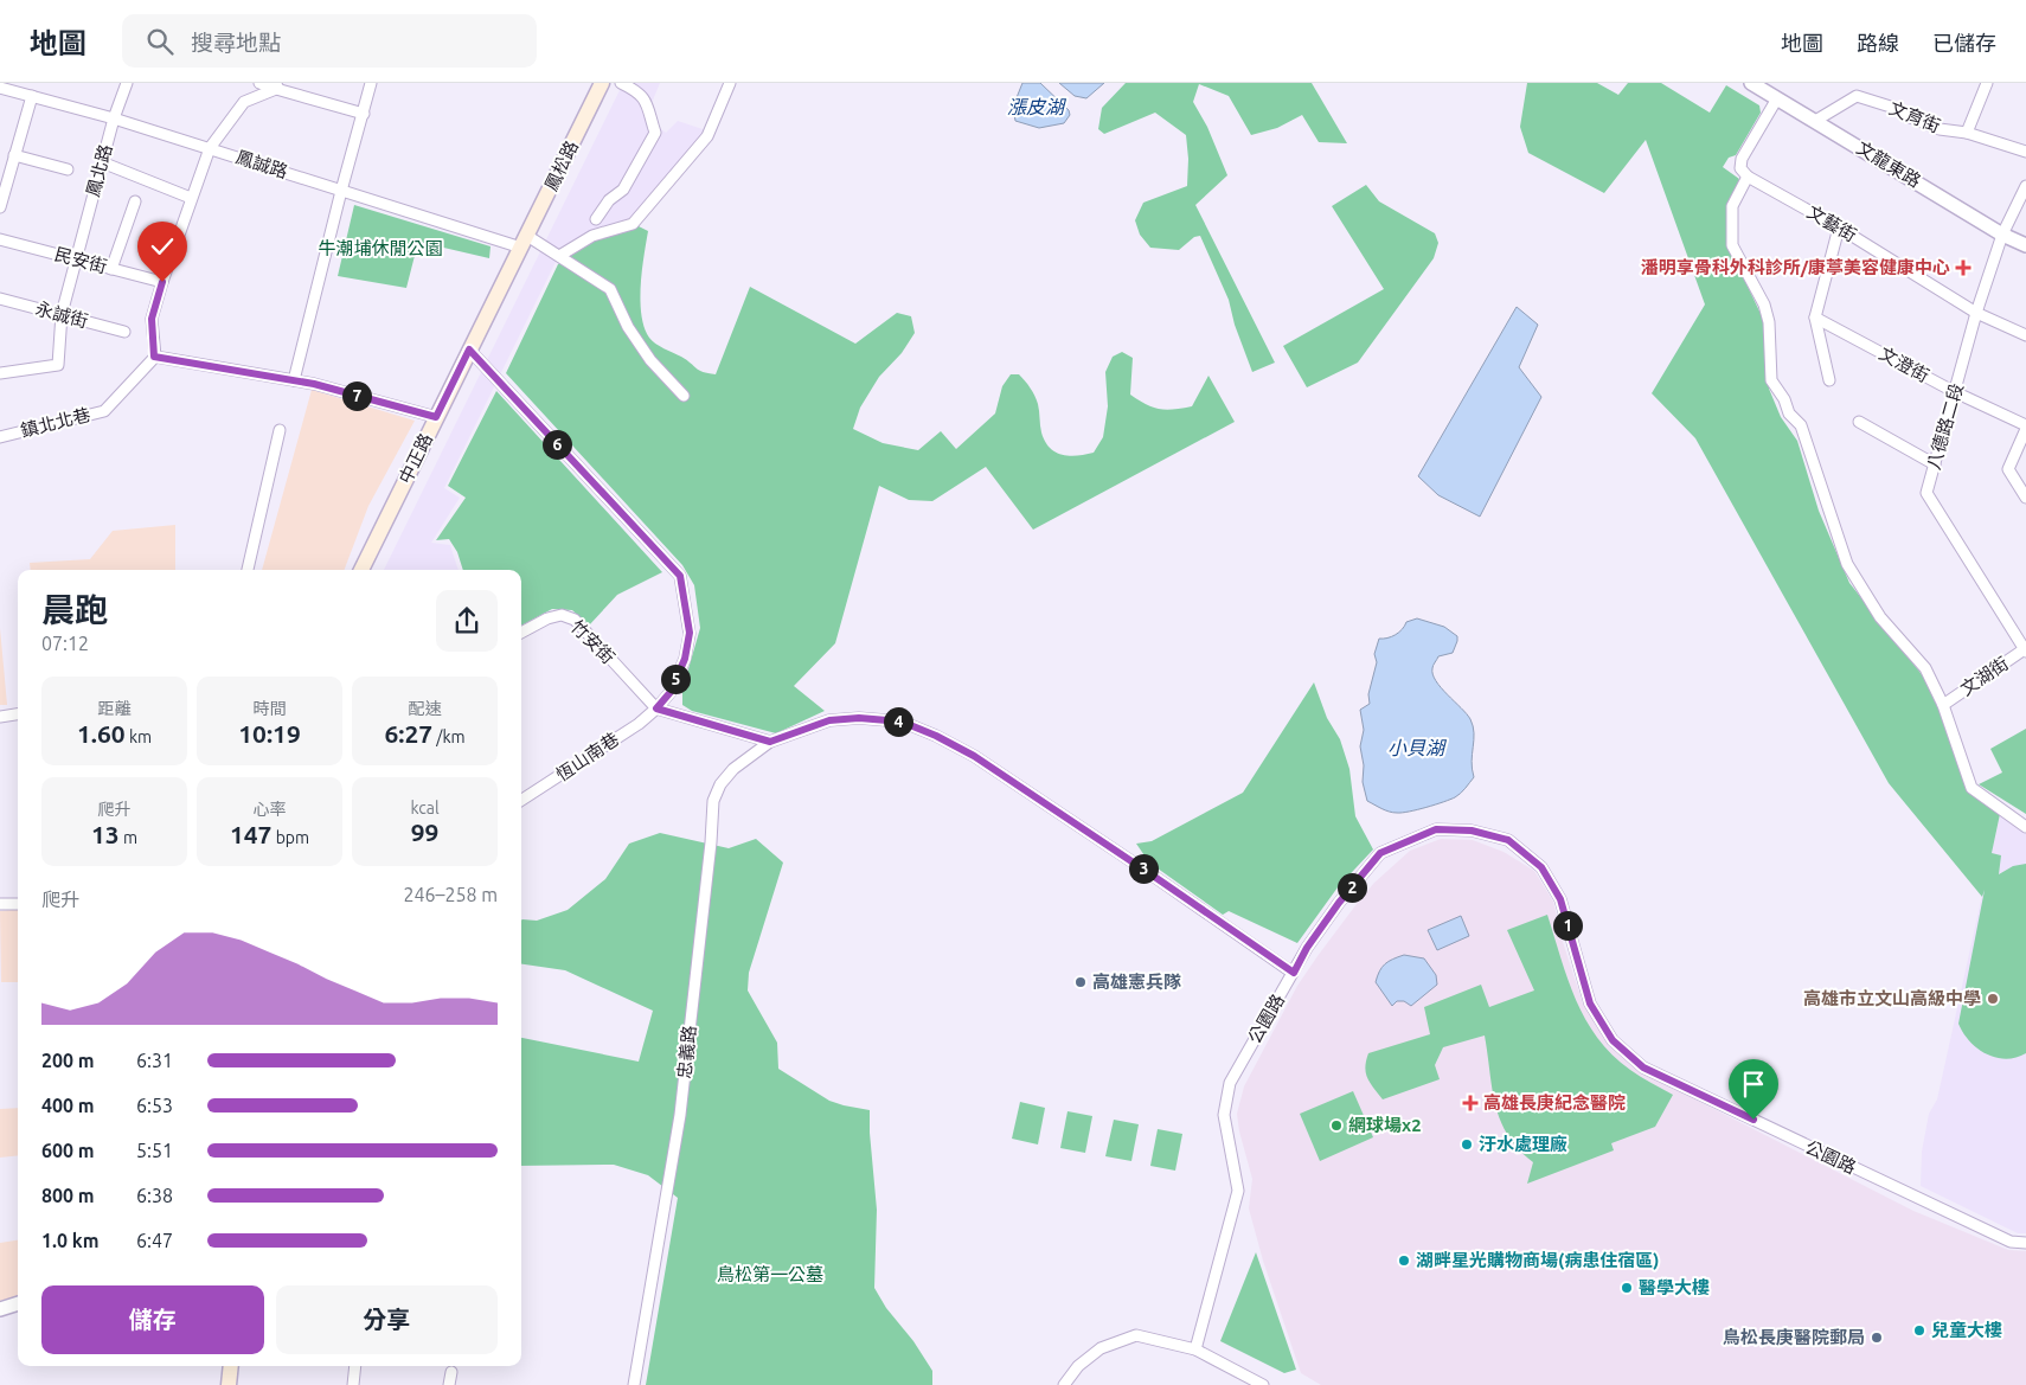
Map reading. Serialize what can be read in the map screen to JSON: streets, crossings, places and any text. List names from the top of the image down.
{
  "streets": {
    "main road": ["鳳松路", "中正路"],
    "street": [
      "文育街",
      "鳳誠路",
      "文龍東路",
      "鳳北路",
      "文藝街",
      "民安街",
      "永誠街",
      "文澄街",
      "鎮北北巷",
      "八德路二段",
      "竹安街",
      "文湖街",
      "恆山南巷",
      "公園路",
      "忠義路"
    ]
  },
  "crossings": [
    ["文育街", "文龍東路"],
    ["鳳誠路", "鳳松路"],
    ["鳳誠路", "鳳北路"],
    ["鳳誠路", "中正路"],
    ["文龍東路", "八德路二段"],
    ["鳳松路", "中正路"],
    ["鳳北路", "民安街"],
    ["鳳北路", "永誠街"],
    ["文藝街", "八德路二段"],
    ["文澄街", "八德路二段"],
    ["八德路二段", "文湖街"],
    ["中正路", "恆山南巷"],
    ["竹安街", "恆山南巷"],
    ["公園路", "忠義路"]
  ],
  "water": ["漲皮湖", "小貝湖"],
  "parks": ["牛潮埔休閒公園", "鳥松第一公墓"],
  "places": {
    "health": ["潘明享骨科外科診所/康葶美容健康中心", "高雄長庚紀念醫院"],
    "other": [
      "高雄憲兵隊",
      "高雄市立文山高級中學",
      "網球場x2",
      "汙水處理廠",
      "湖畔星光購物商場(病患住宿區)",
      "醫學大樓",
      "兒童大樓",
      "鳥松長庚醫院郵局"
    ]
  },
  "page": {
    "header": "地圖",
    "search": "搜尋地點",
    "nav": ["地圖", "路線", "已儲存"],
    "pins": [
      "7",
      "6",
      "5",
      "4",
      "3",
      "2",
      "1"
    ],
    "heading": ["晨跑", "07:12"],
    "stats": [
      ["距離", "1.60 km"],
      ["時間", "10:19"],
      ["配速", "6:27 /km"],
      ["爬升", "13 m"],
      ["心率", "147 bpm"],
      ["kcal", "99"]
    ],
    "chart": ["爬升", "246–258 m"],
    "list": [
      {
        "name": "200 m",
        "note": "6:31"
      },
      {
        "name": "400 m",
        "note": "6:53"
      },
      {
        "name": "600 m",
        "note": "5:51"
      },
      {
        "name": "800 m",
        "note": "6:38"
      },
      {
        "name": "1.0 km",
        "note": "6:47"
      }
    ],
    "buttons": ["儲存", "分享"]
  }
}
